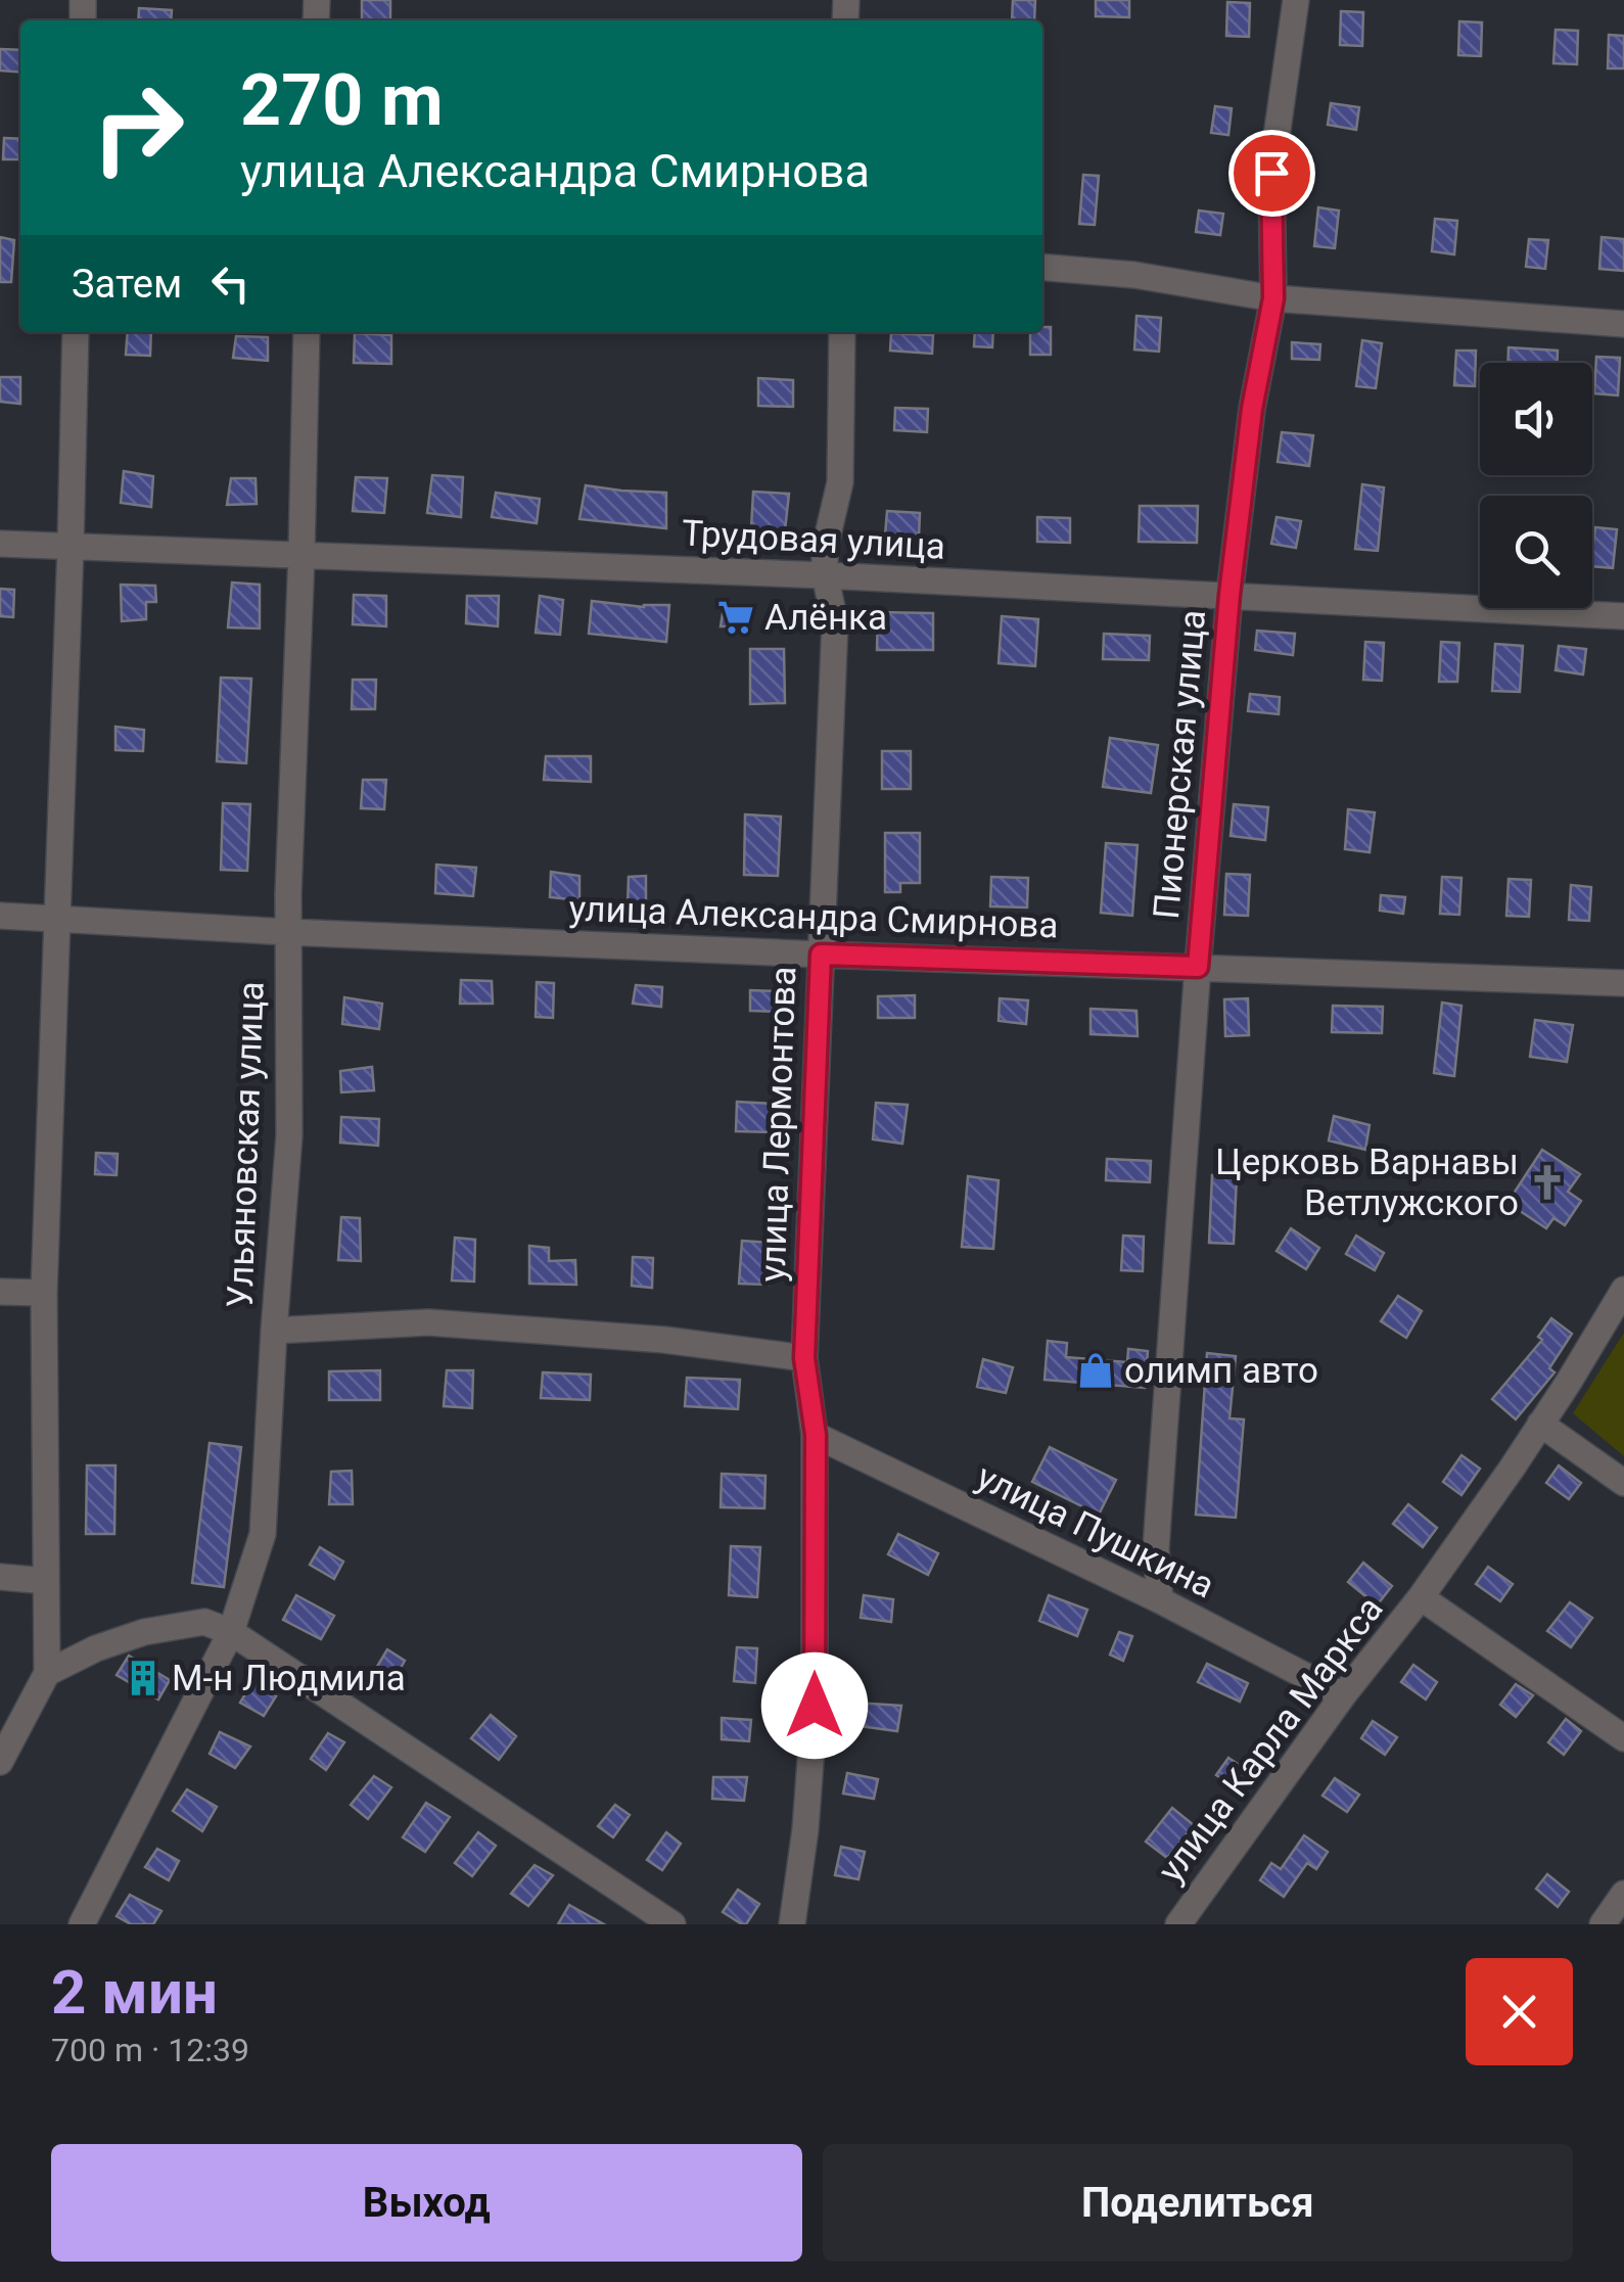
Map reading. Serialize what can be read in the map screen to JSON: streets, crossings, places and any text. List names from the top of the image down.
{
  "streets": {
    "street": [
      "Трудовая улица",
      "Пионерская улица",
      "улица Александра Смирнова",
      "улица Лермонтова",
      "Ульяновская улица",
      "улица Пушкина",
      "улица Карла Маркса"
    ]
  },
  "crossings": [
    ["Трудовая улица", "Пионерская улица"],
    ["Трудовая улица", "улица Лермонтова"],
    ["Трудовая улица", "Ульяновская улица"],
    ["Пионерская улица", "улица Александра Смирнова"],
    ["Пионерская улица", "улица Пушкина"],
    ["улица Александра Смирнова", "улица Лермонтова"],
    ["улица Александра Смирнова", "Ульяновская улица"],
    ["улица Лермонтова", "улица Пушкина"],
    ["улица Пушкина", "улица Карла Маркса"]
  ],
  "places": {
    "supermarket": ["Алёнка"],
    "church": ["Церковь Варнавы Ветлужского"],
    "shop": ["олимп авто"],
    "building": ["М-н Людмила"]
  },
  "page": {
    "turn": ["270 m", "улица Александра Смирнова"],
    "then": "Затем",
    "heading": ["2 мин", "700 m · 12:39"],
    "buttons": ["Выход", "Поделиться"]
  }
}
